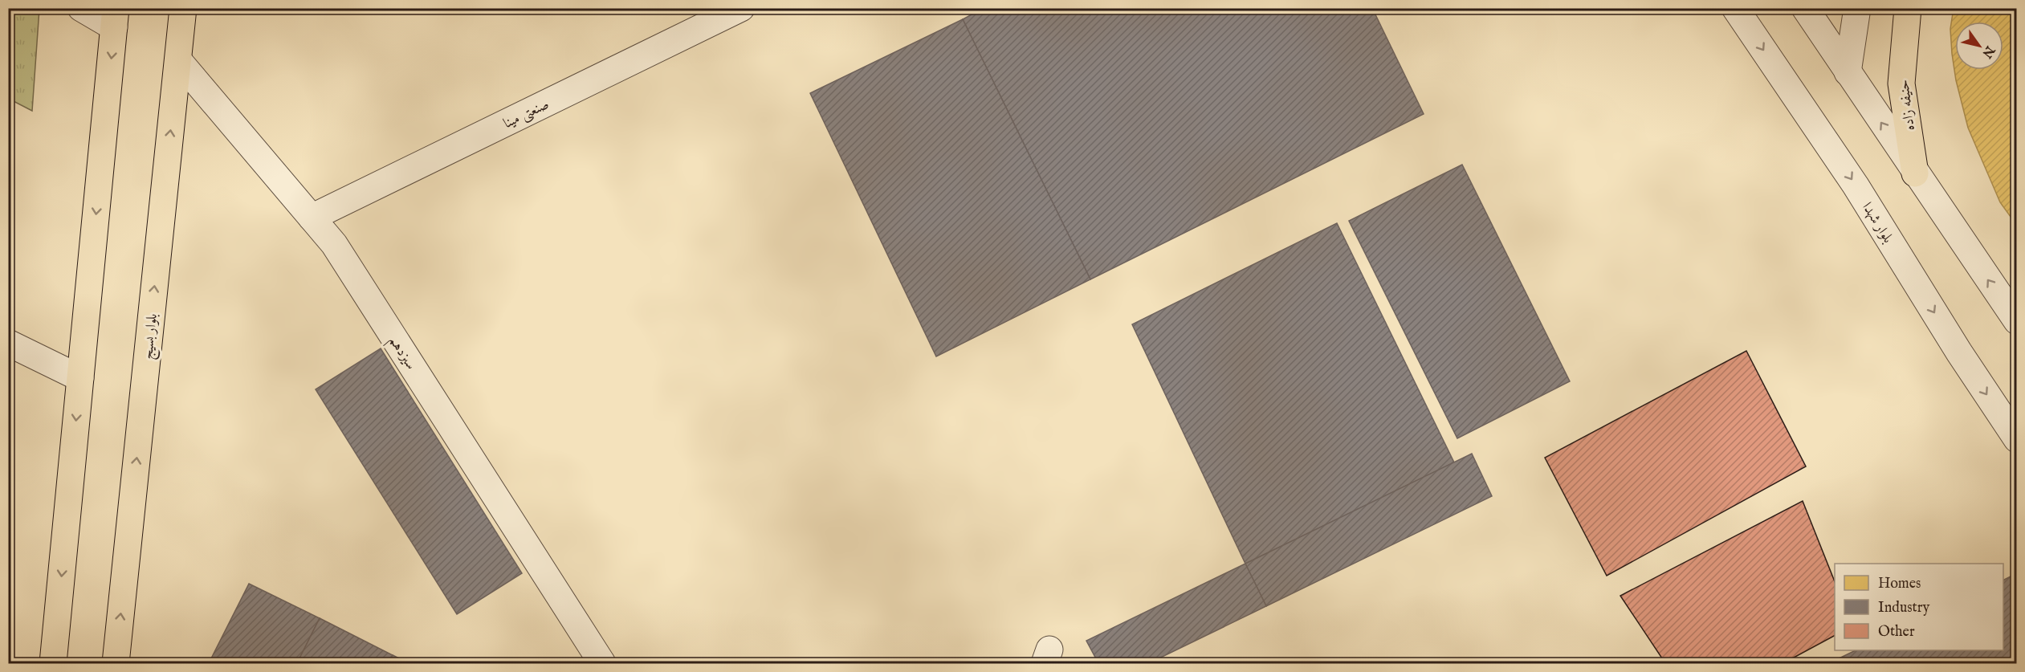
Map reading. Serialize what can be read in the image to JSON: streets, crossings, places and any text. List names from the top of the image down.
{
  "streets": {
    "main road": ["حنیفه زاده", "بلوار بسیج"],
    "street": ["صنعتی مینا", "بلوار شهدا", "سیزدهم"]
  },
  "crossings": [
    ["صنعتی مینا", "سیزدهم"],
    ["بلوار بسیج", "سیزدهم"]
  ],
  "legend": ["Homes", "Industry", "Other"],
  "north": "bottom right"
}
